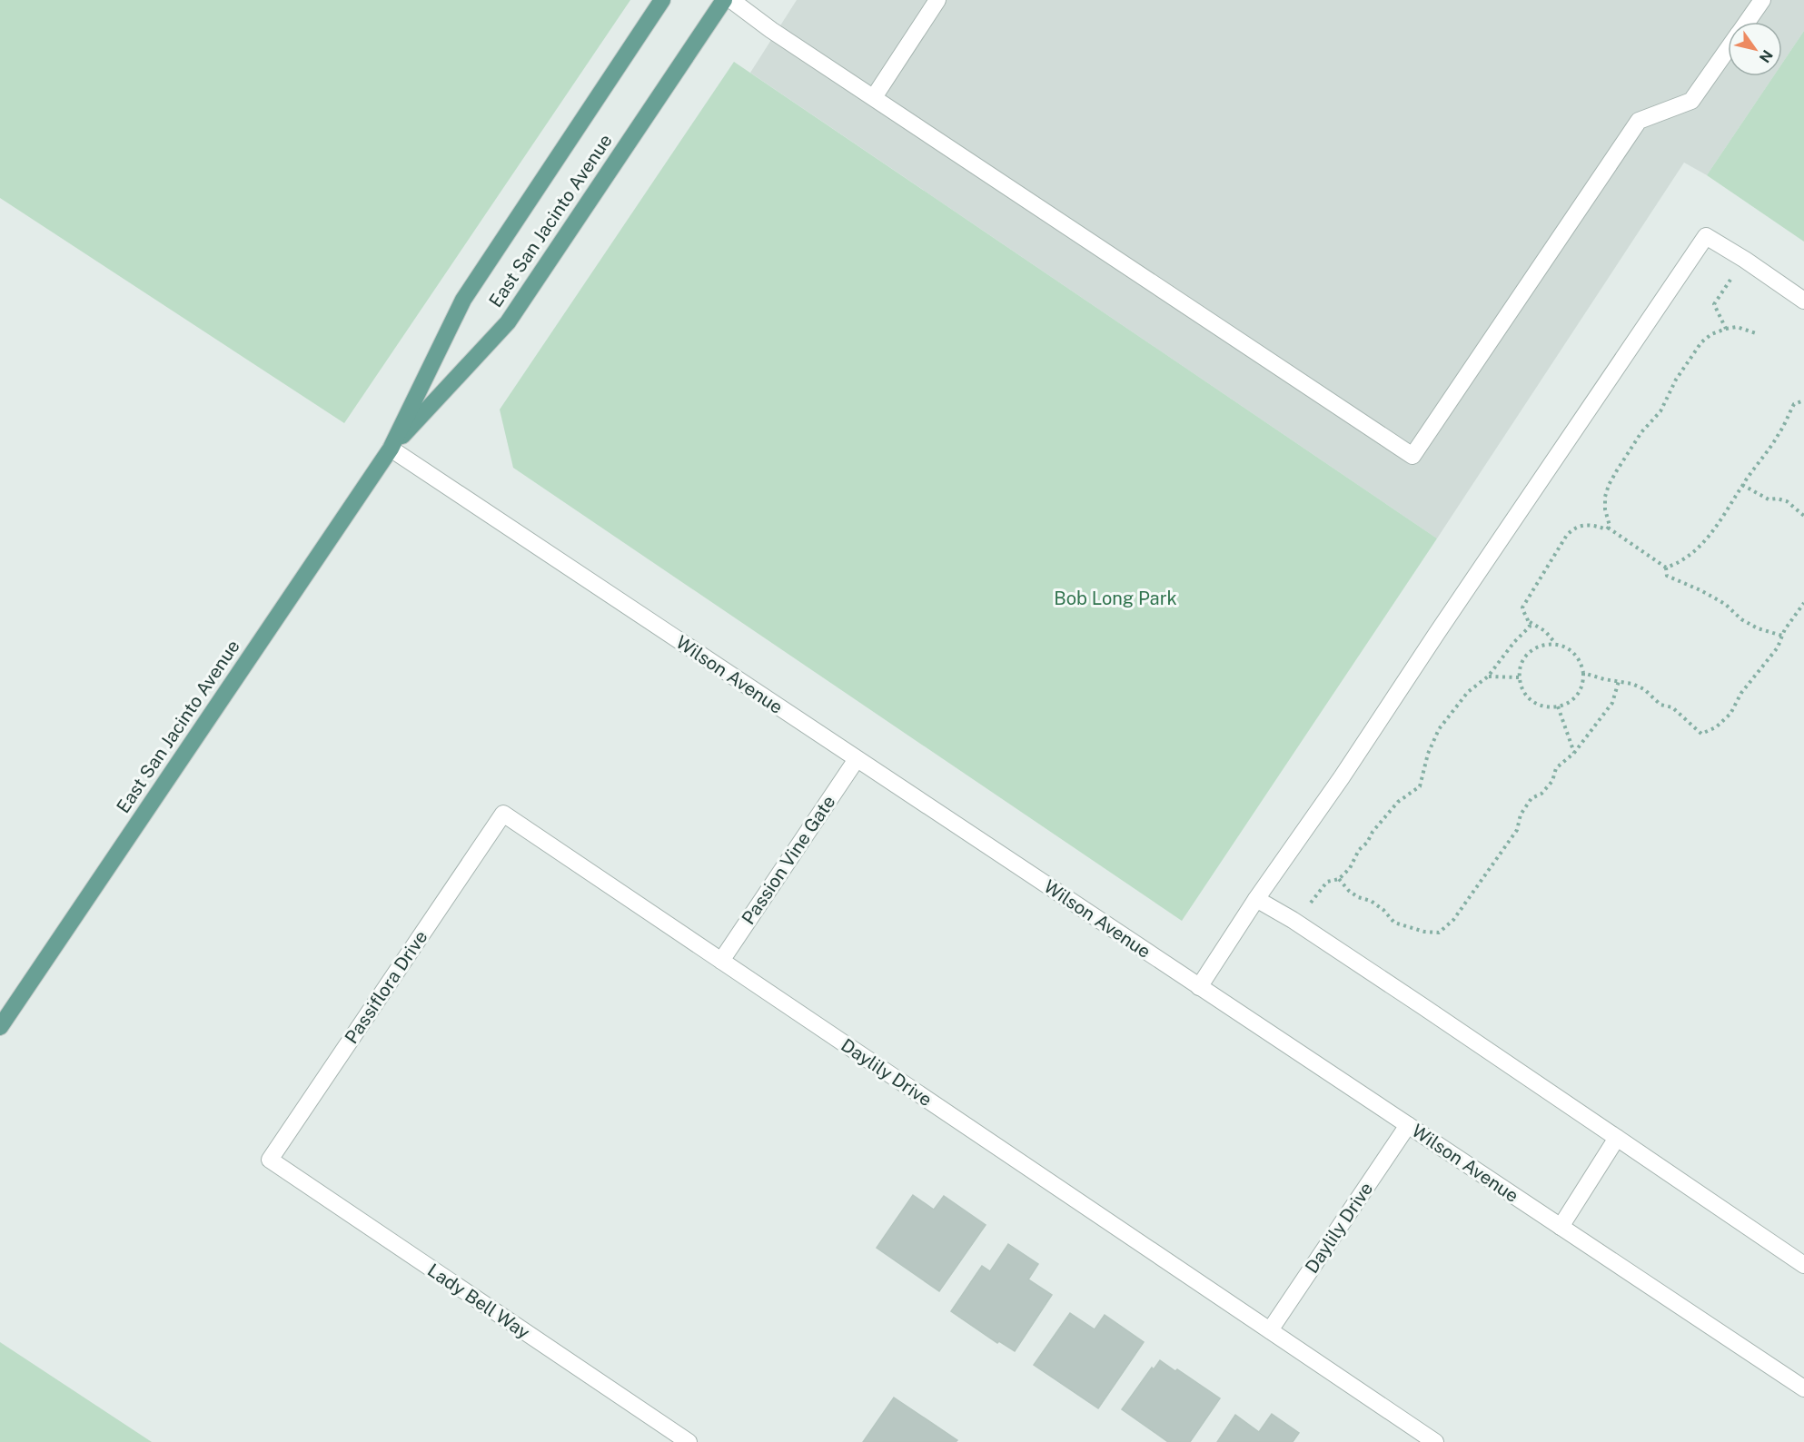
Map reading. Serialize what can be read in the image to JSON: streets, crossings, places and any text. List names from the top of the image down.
{
  "streets": {
    "main road": ["East San Jacinto Avenue"],
    "street": [
      "Wilson Avenue",
      "Passion Vine Gate",
      "Passiflora Drive",
      "Daylily Drive",
      "Lady Bell Way"
    ]
  },
  "crossings": [
    ["East San Jacinto Avenue", "Wilson Avenue"],
    ["Wilson Avenue", "Passion Vine Gate"],
    ["Wilson Avenue", "Daylily Drive"],
    ["Passion Vine Gate", "Daylily Drive"],
    ["Passiflora Drive", "Daylily Drive"],
    ["Passiflora Drive", "Lady Bell Way"]
  ],
  "parks": ["Bob Long Park"],
  "north": "bottom right"
}
